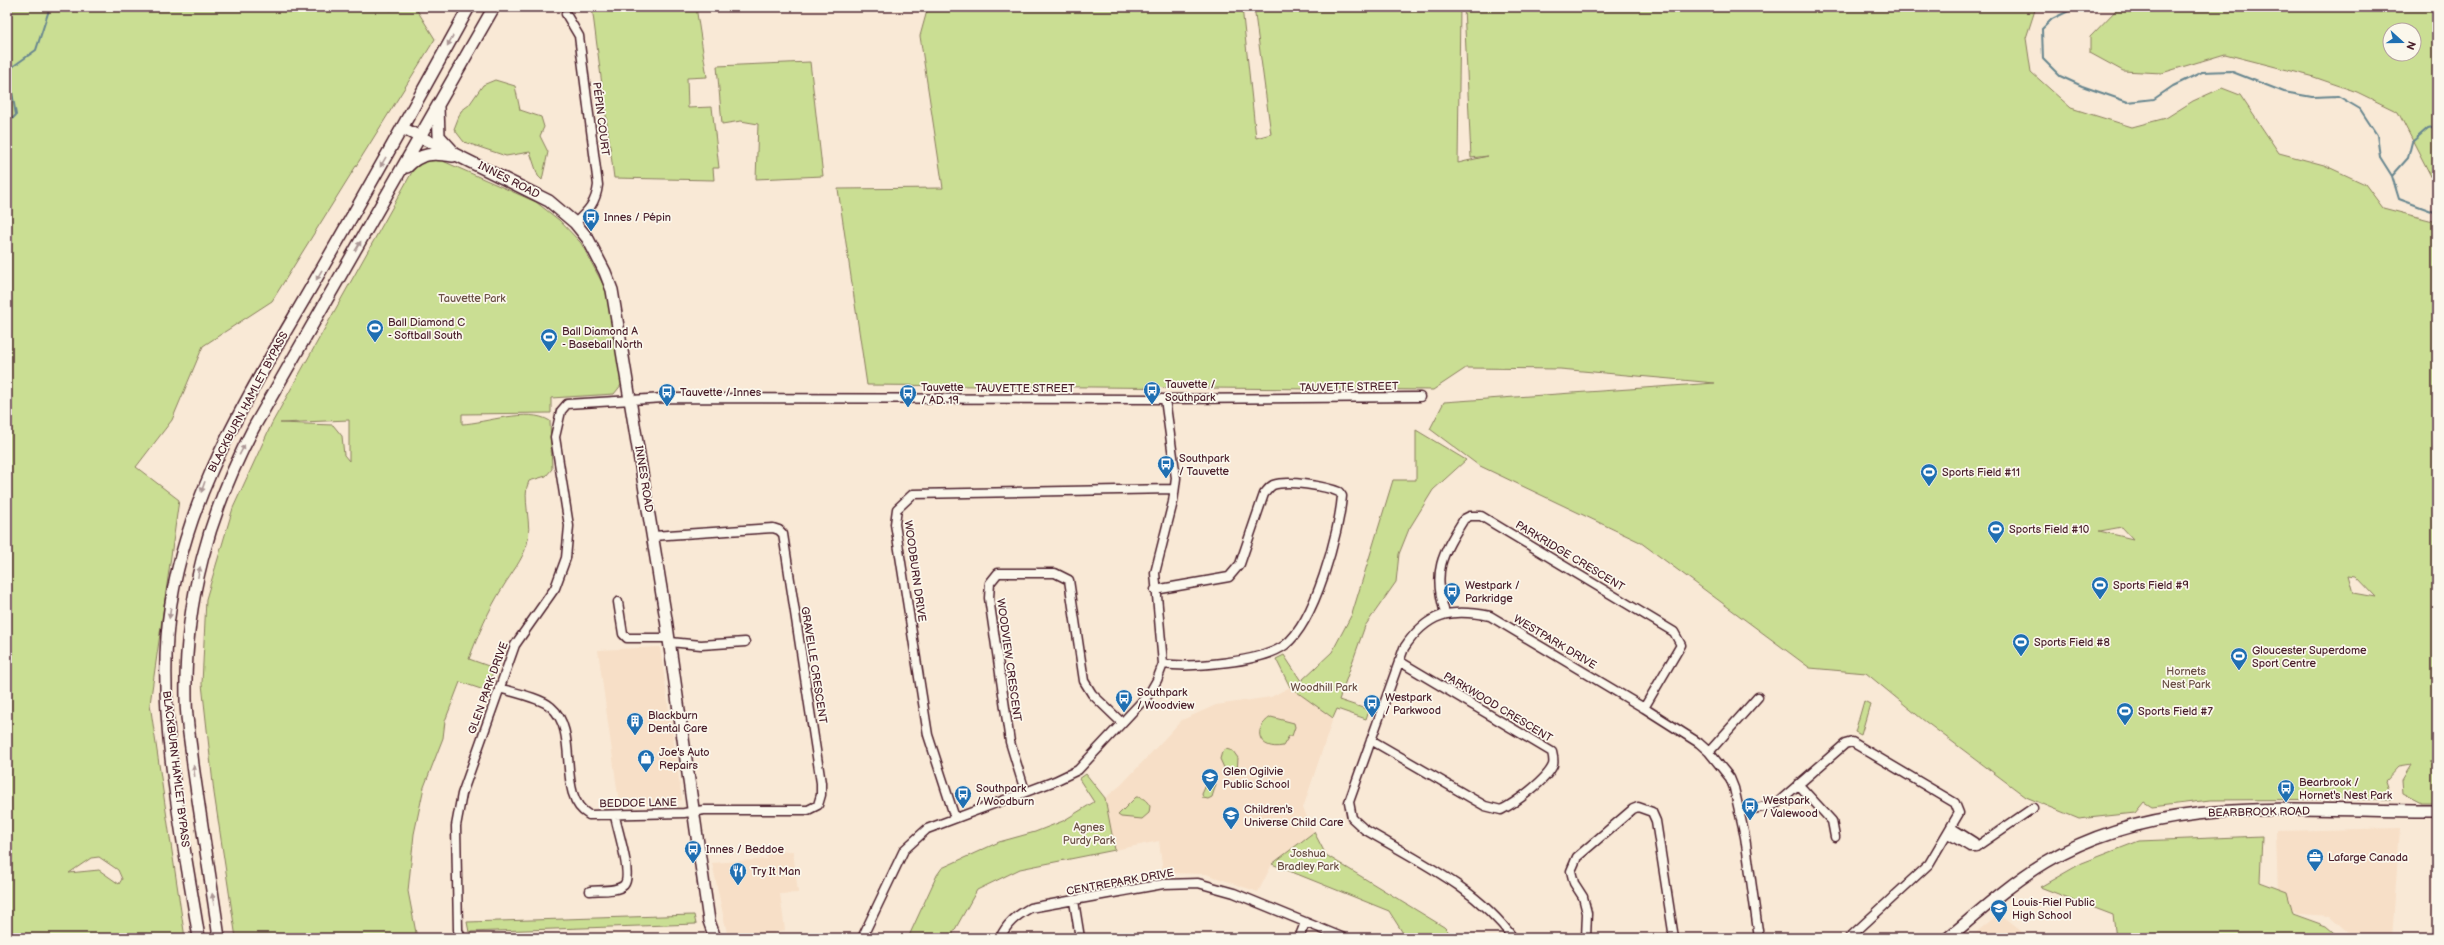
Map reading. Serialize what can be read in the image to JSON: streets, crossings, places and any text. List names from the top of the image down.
{
  "streets": {
    "main road": ["INNES ROAD", "BLACKBURN HAMLET BYPASS", "BEARBROOK ROAD"],
    "street": [
      "PÉPIN COURT",
      "TAUVETTE STREET",
      "PARKRIDGE CRESCENT",
      "WOODBURN DRIVE",
      "WESTPARK DRIVE",
      "WOODVIEW CRESCENT",
      "GRAVELLE CRESCENT",
      "GLEN PARK DRIVE",
      "PARKWOOD CRESCENT",
      "BEDDOE LANE",
      "CENTREPARK DRIVE"
    ]
  },
  "crossings": [
    ["PÉPIN COURT", "INNES ROAD"],
    ["INNES ROAD", "TAUVETTE STREET"],
    ["INNES ROAD", "BLACKBURN HAMLET BYPASS"],
    ["INNES ROAD", "GRAVELLE CRESCENT"],
    ["INNES ROAD", "GLEN PARK DRIVE"],
    ["INNES ROAD", "BEDDOE LANE"],
    ["TAUVETTE STREET", "GLEN PARK DRIVE"],
    ["PARKRIDGE CRESCENT", "WESTPARK DRIVE"],
    ["WESTPARK DRIVE", "PARKWOOD CRESCENT"],
    ["GRAVELLE CRESCENT", "BEDDOE LANE"],
    ["GLEN PARK DRIVE", "BEDDOE LANE"]
  ],
  "parks": [
    "Tauvette Park",
    "Hornets Nest Park",
    "Woodhill Park",
    "Agnes Purdy Park",
    "Joshua Bradley Park"
  ],
  "places": {
    "bus stop": [
      "Innes / Pépin",
      "Tauvette / Southpark",
      "Tauvette / Innes",
      "Tauvette / AD. 19",
      "Southpark / Tauvette",
      "Westpark / Parkridge",
      "Southpark / Woodview",
      "Westpark / Parkwood",
      "Bearbrook / Hornet's Nest Park",
      "Southpark / Woodburn",
      "Westpark / Valewood",
      "Innes / Beddoe"
    ],
    "sports": [
      "Ball Diamond C - Softball South",
      "Ball Diamond A - Baseball North",
      "Sports Field #11",
      "Sports Field #10",
      "Sports Field #9",
      "Sports Field #8",
      "Gloucester Superdome Sport Centre",
      "Sports Field #7"
    ],
    "building": ["Blackburn Dental Care"],
    "shop": ["Joe's Auto Repairs"],
    "school or university": ["Glen Ogilvie Public School", "Children's Universe Child Care", "Louis-Riel Public High School"],
    "office": ["Lafarge Canada"],
    "restaurant": ["Try It Man"]
  },
  "north": "right"
}
